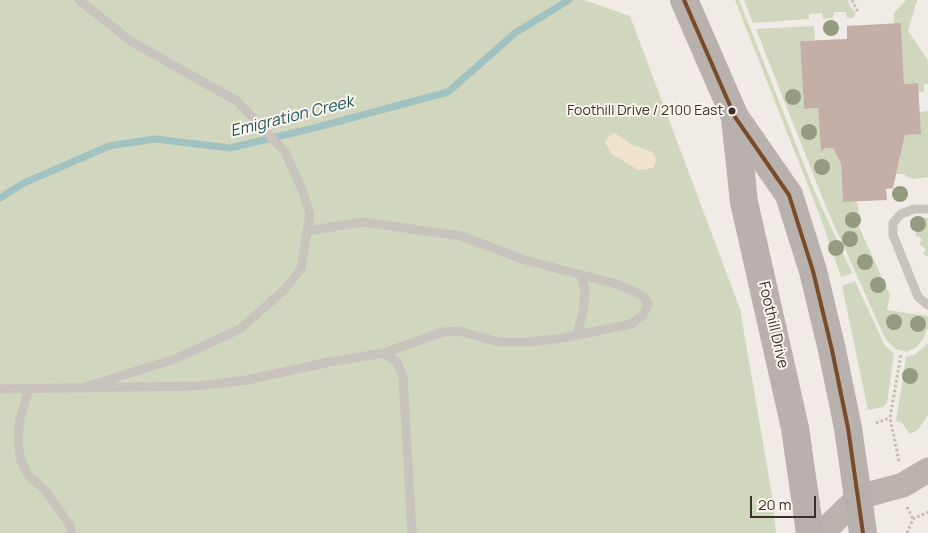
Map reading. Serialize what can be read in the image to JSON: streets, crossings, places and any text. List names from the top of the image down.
{
  "streets": {
    "main road": ["Foothill Drive"]
  },
  "water": ["Emigration Creek"],
  "places": ["Foothill Drive / 2100 East"],
  "scale_bar": "20 m"
}
